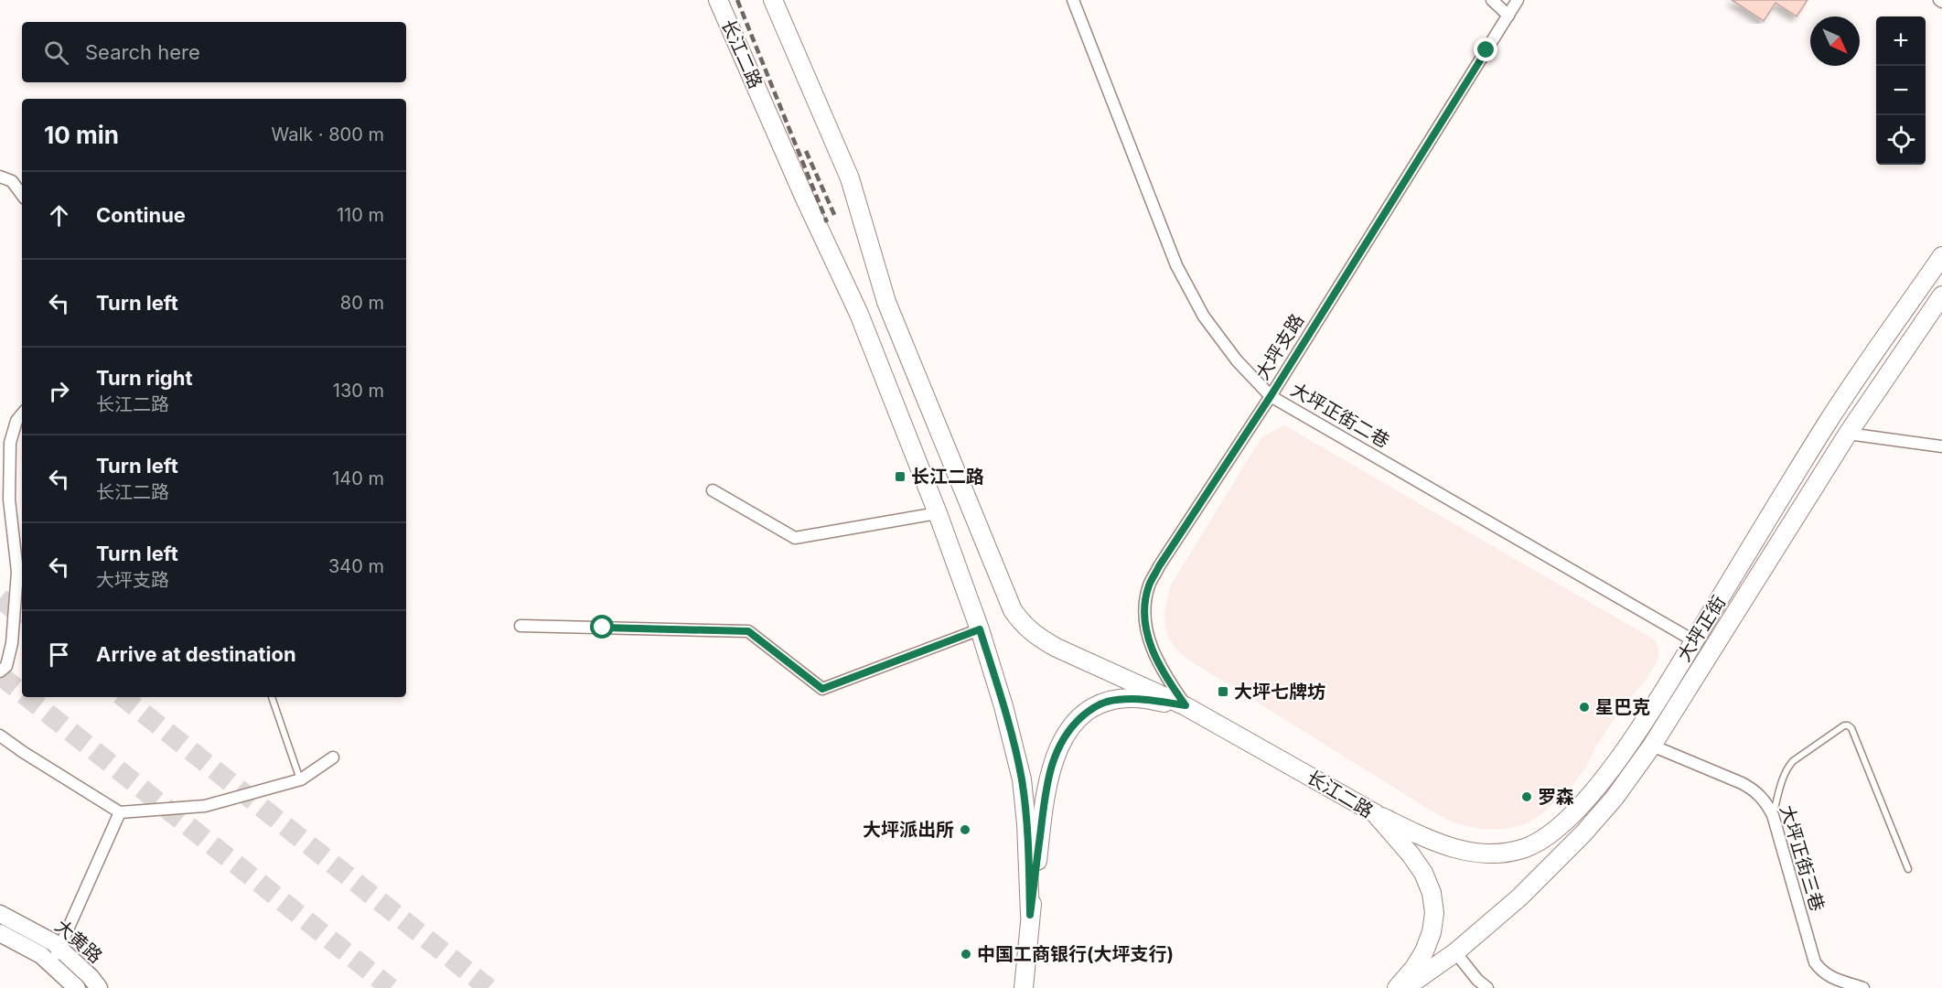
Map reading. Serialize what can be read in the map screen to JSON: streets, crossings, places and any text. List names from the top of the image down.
{
  "streets": {
    "main road": ["长江二路", "大坪正街", "大黄路"],
    "street": ["大坪支路", "大坪正街二巷", "大坪正街三巷"]
  },
  "crossings": [
    ["长江二路", "大坪支路"],
    ["长江二路", "大坪正街"],
    ["大坪支路", "大坪正街二巷"],
    ["大坪正街二巷", "大坪正街"],
    ["大坪正街", "大坪正街三巷"]
  ],
  "places": {
    "transit": ["长江二路", "大坪七牌坊"],
    "other": [
      "星巴克",
      "罗森",
      "大坪派出所",
      "中国工商银行(大坪支行)"
    ]
  },
  "north": "bottom right",
  "page": {
    "map_buttons": ["+", "−"],
    "search": "Search here",
    "heading": ["10 min", "Walk · 800 m"],
    "list": [
      ["Continue", "110 m"],
      ["Turn left", "80 m"],
      ["Turn right", "长江二路", "130 m"],
      ["Turn left", "长江二路", "140 m"],
      ["Turn left", "大坪支路", "340 m"],
      "Arrive at destination"
    ]
  }
}
